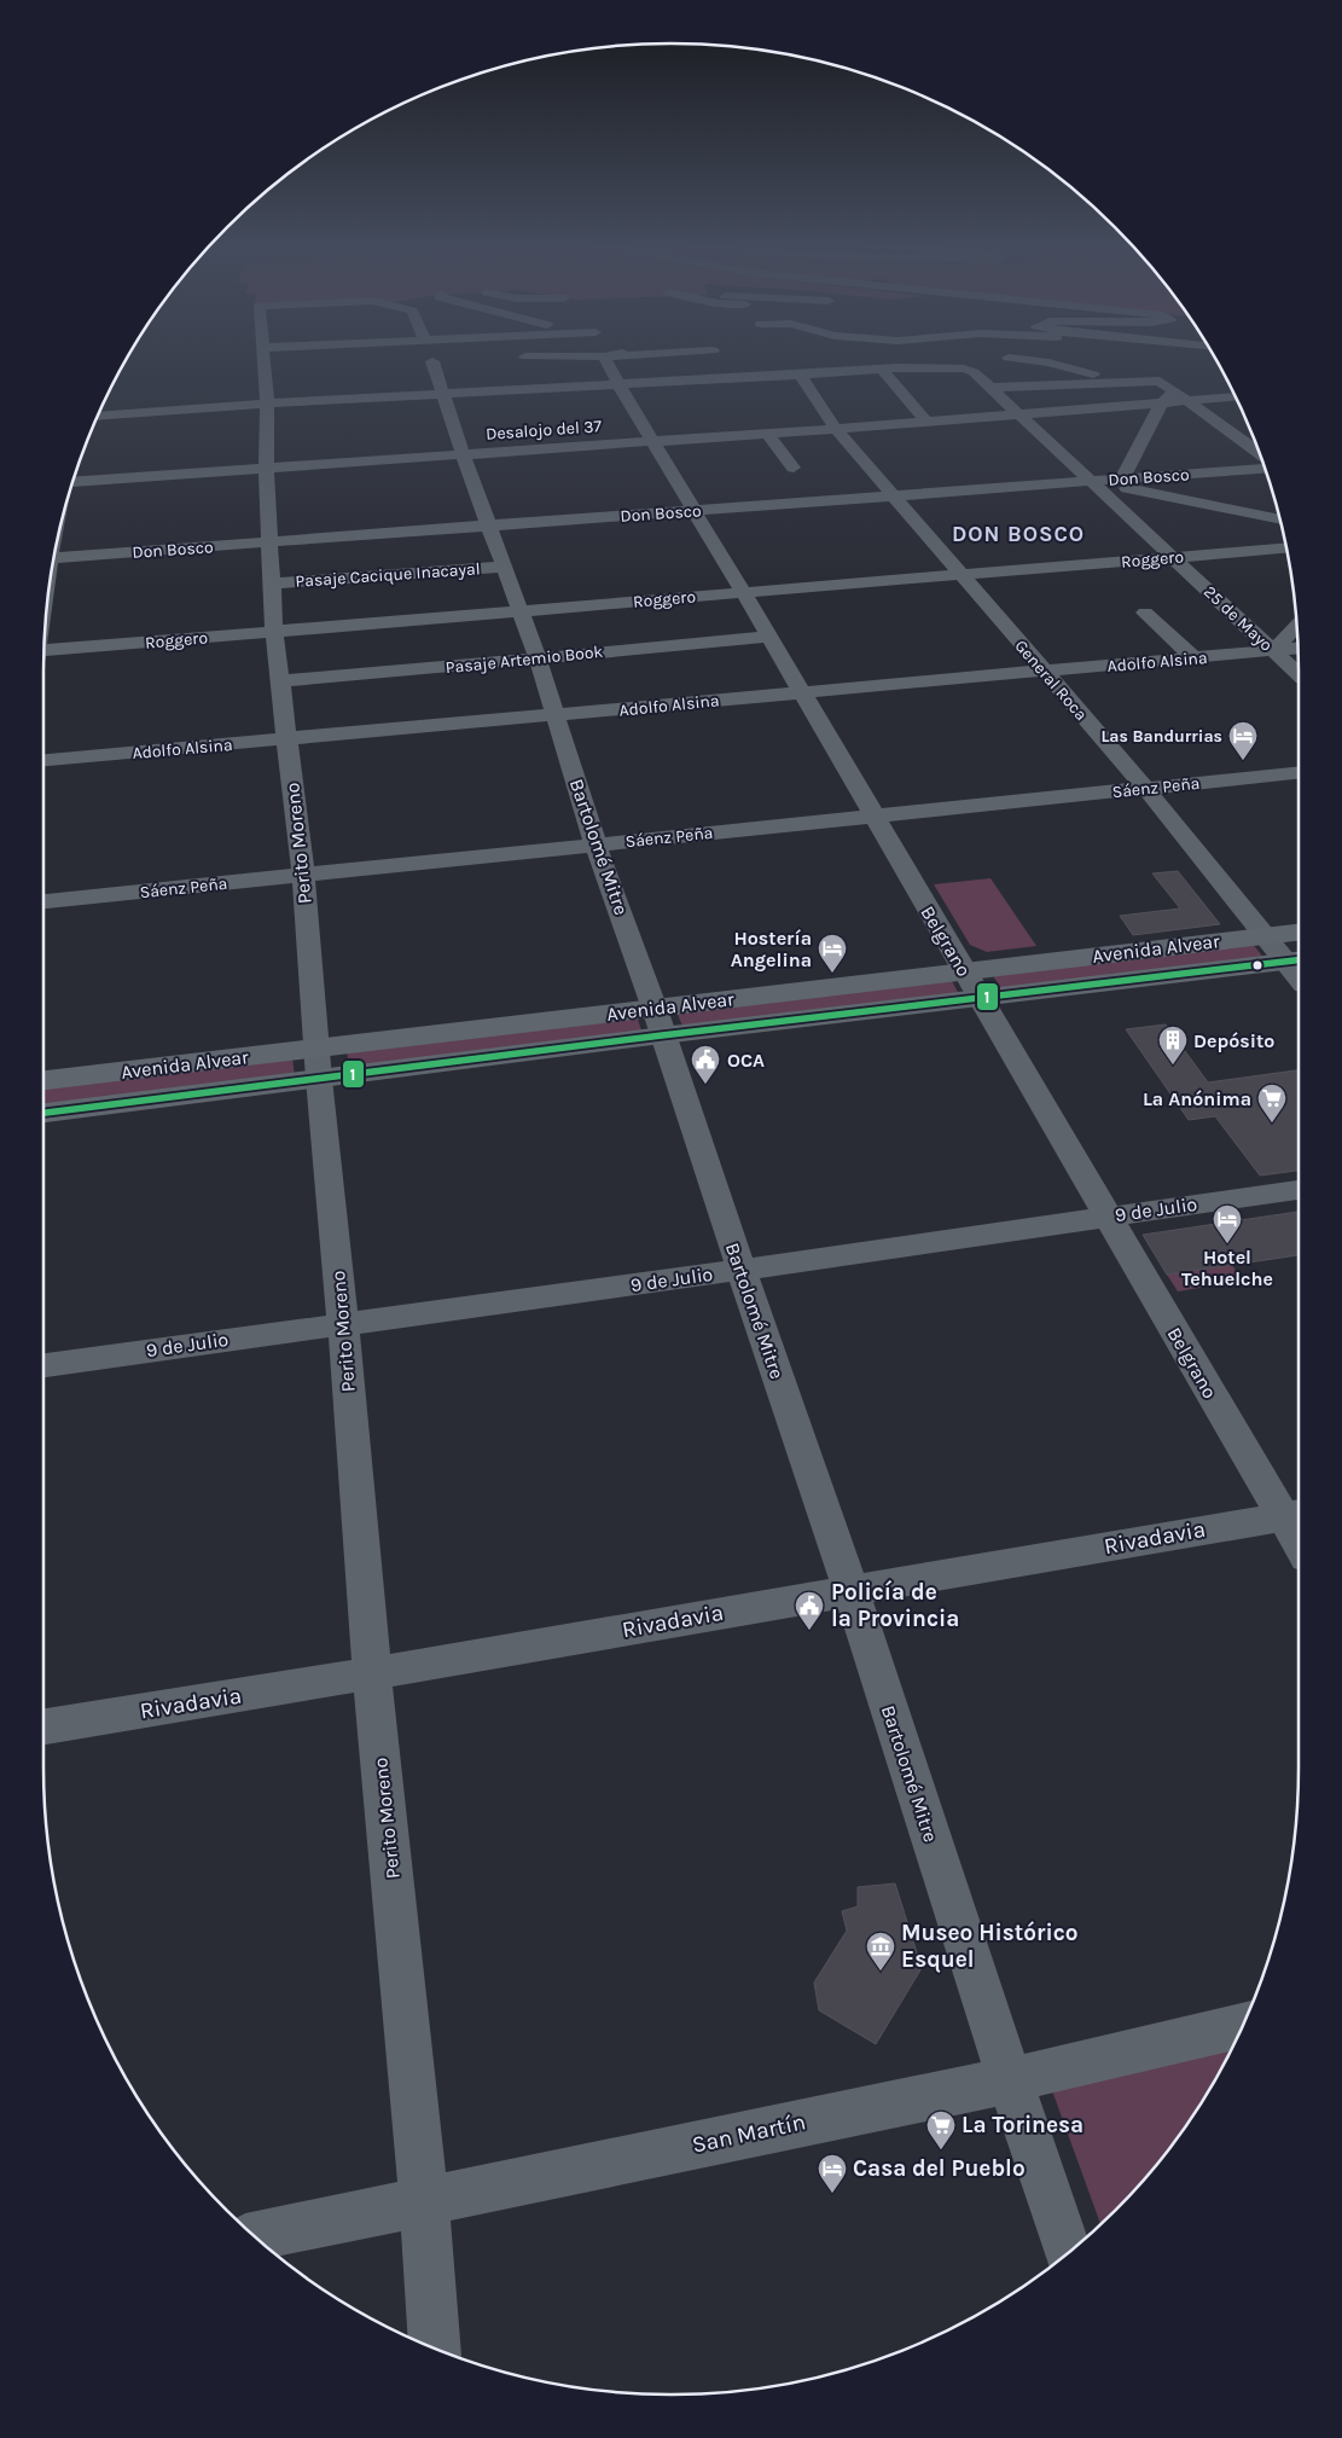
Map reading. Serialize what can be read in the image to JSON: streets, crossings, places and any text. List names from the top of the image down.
{
  "streets": {
    "main road": ["Avenida Alvear"],
    "street": [
      "Desalojo del 37",
      "Don Bosco",
      "Roggero",
      "Pasaje Cacique Inacayal",
      "25 de Mayo",
      "Pasaje Artemio Book",
      "Adolfo Alsina",
      "General Roca",
      "Sáenz Peña",
      "Perito Moreno",
      "Bartolomé Mitre",
      "Belgrano",
      "9 de Julio",
      "Rivadavia",
      "San Martín"
    ]
  },
  "crossings": [
    ["Desalojo del 37", "25 de Mayo"],
    ["Desalojo del 37", "General Roca"],
    ["Desalojo del 37", "Perito Moreno"],
    ["Desalojo del 37", "Bartolomé Mitre"],
    ["Desalojo del 37", "Belgrano"],
    ["Don Bosco", "25 de Mayo"],
    ["Don Bosco", "General Roca"],
    ["Don Bosco", "Perito Moreno"],
    ["Don Bosco", "Bartolomé Mitre"],
    ["Don Bosco", "Belgrano"],
    ["Roggero", "25 de Mayo"],
    ["Roggero", "General Roca"],
    ["Roggero", "Perito Moreno"],
    ["Roggero", "Bartolomé Mitre"],
    ["Roggero", "Belgrano"],
    ["Pasaje Cacique Inacayal", "Perito Moreno"],
    ["Pasaje Cacique Inacayal", "Bartolomé Mitre"],
    ["25 de Mayo", "Adolfo Alsina"],
    ["Pasaje Artemio Book", "Perito Moreno"],
    ["Pasaje Artemio Book", "Bartolomé Mitre"],
    ["Pasaje Artemio Book", "Belgrano"],
    ["Adolfo Alsina", "General Roca"],
    ["Adolfo Alsina", "Perito Moreno"],
    ["Adolfo Alsina", "Bartolomé Mitre"],
    ["Adolfo Alsina", "Belgrano"],
    ["General Roca", "Sáenz Peña"],
    ["General Roca", "Avenida Alvear"],
    ["Sáenz Peña", "Perito Moreno"],
    ["Sáenz Peña", "Bartolomé Mitre"],
    ["Sáenz Peña", "Belgrano"],
    ["Perito Moreno", "Avenida Alvear"],
    ["Perito Moreno", "9 de Julio"],
    ["Perito Moreno", "Rivadavia"],
    ["Perito Moreno", "San Martín"],
    ["Bartolomé Mitre", "Avenida Alvear"],
    ["Bartolomé Mitre", "9 de Julio"],
    ["Bartolomé Mitre", "Rivadavia"],
    ["Bartolomé Mitre", "San Martín"],
    ["Belgrano", "Avenida Alvear"],
    ["Belgrano", "9 de Julio"],
    ["Belgrano", "Rivadavia"]
  ],
  "districts": ["DON BOSCO"],
  "places": {
    "hotel": [
      "Las Bandurrias",
      "Hostería Angelina",
      "Hotel Tehuelche",
      "Casa del Pueblo"
    ],
    "building": ["Depósito"],
    "public building": ["OCA", "Policía de la Provincia"],
    "supermarket": ["La Anónima", "La Torinesa"],
    "museum": ["Museo Histórico Esquel"]
  },
  "lines": ["transit line 1"]
}
